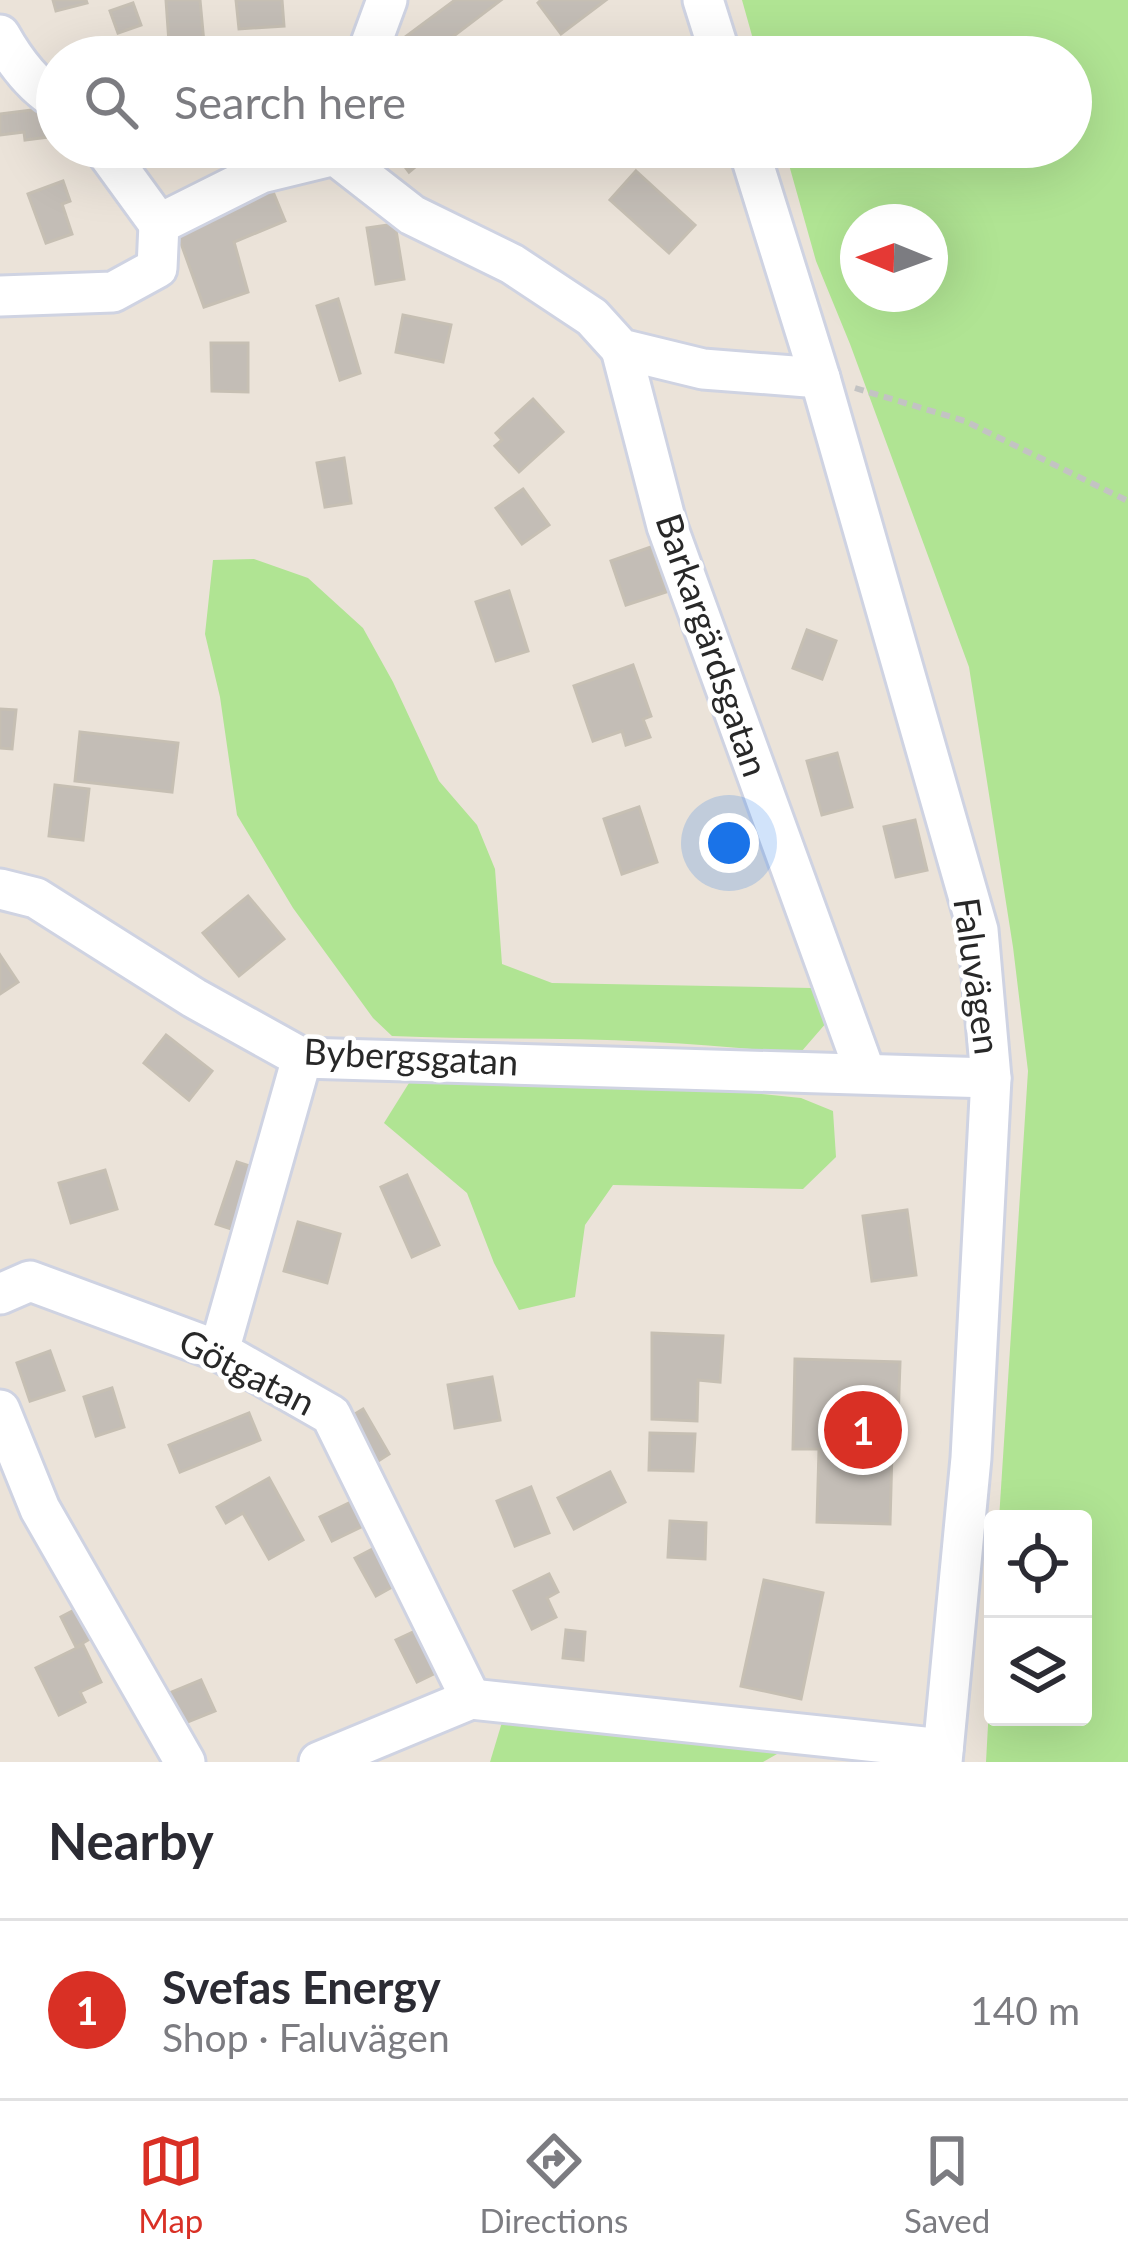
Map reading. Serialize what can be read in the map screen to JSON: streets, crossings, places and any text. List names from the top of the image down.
{
  "streets": {
    "street": [
      "Barkargärdsgatan",
      "Faluvägen",
      "Bybergsgatan",
      "Götgatan"
    ]
  },
  "crossings": [
    ["Barkargärdsgatan", "Bybergsgatan"]
  ],
  "north": "left",
  "page": {
    "search": "Search here",
    "pins": "1",
    "heading": "Nearby",
    "list": [
      {
        "mark": "1",
        "name": "Svefas Energy",
        "note": "Shop · Faluvägen",
        "value": "140 m"
      }
    ],
    "nav": ["Map", "Directions", "Saved"]
  }
}
